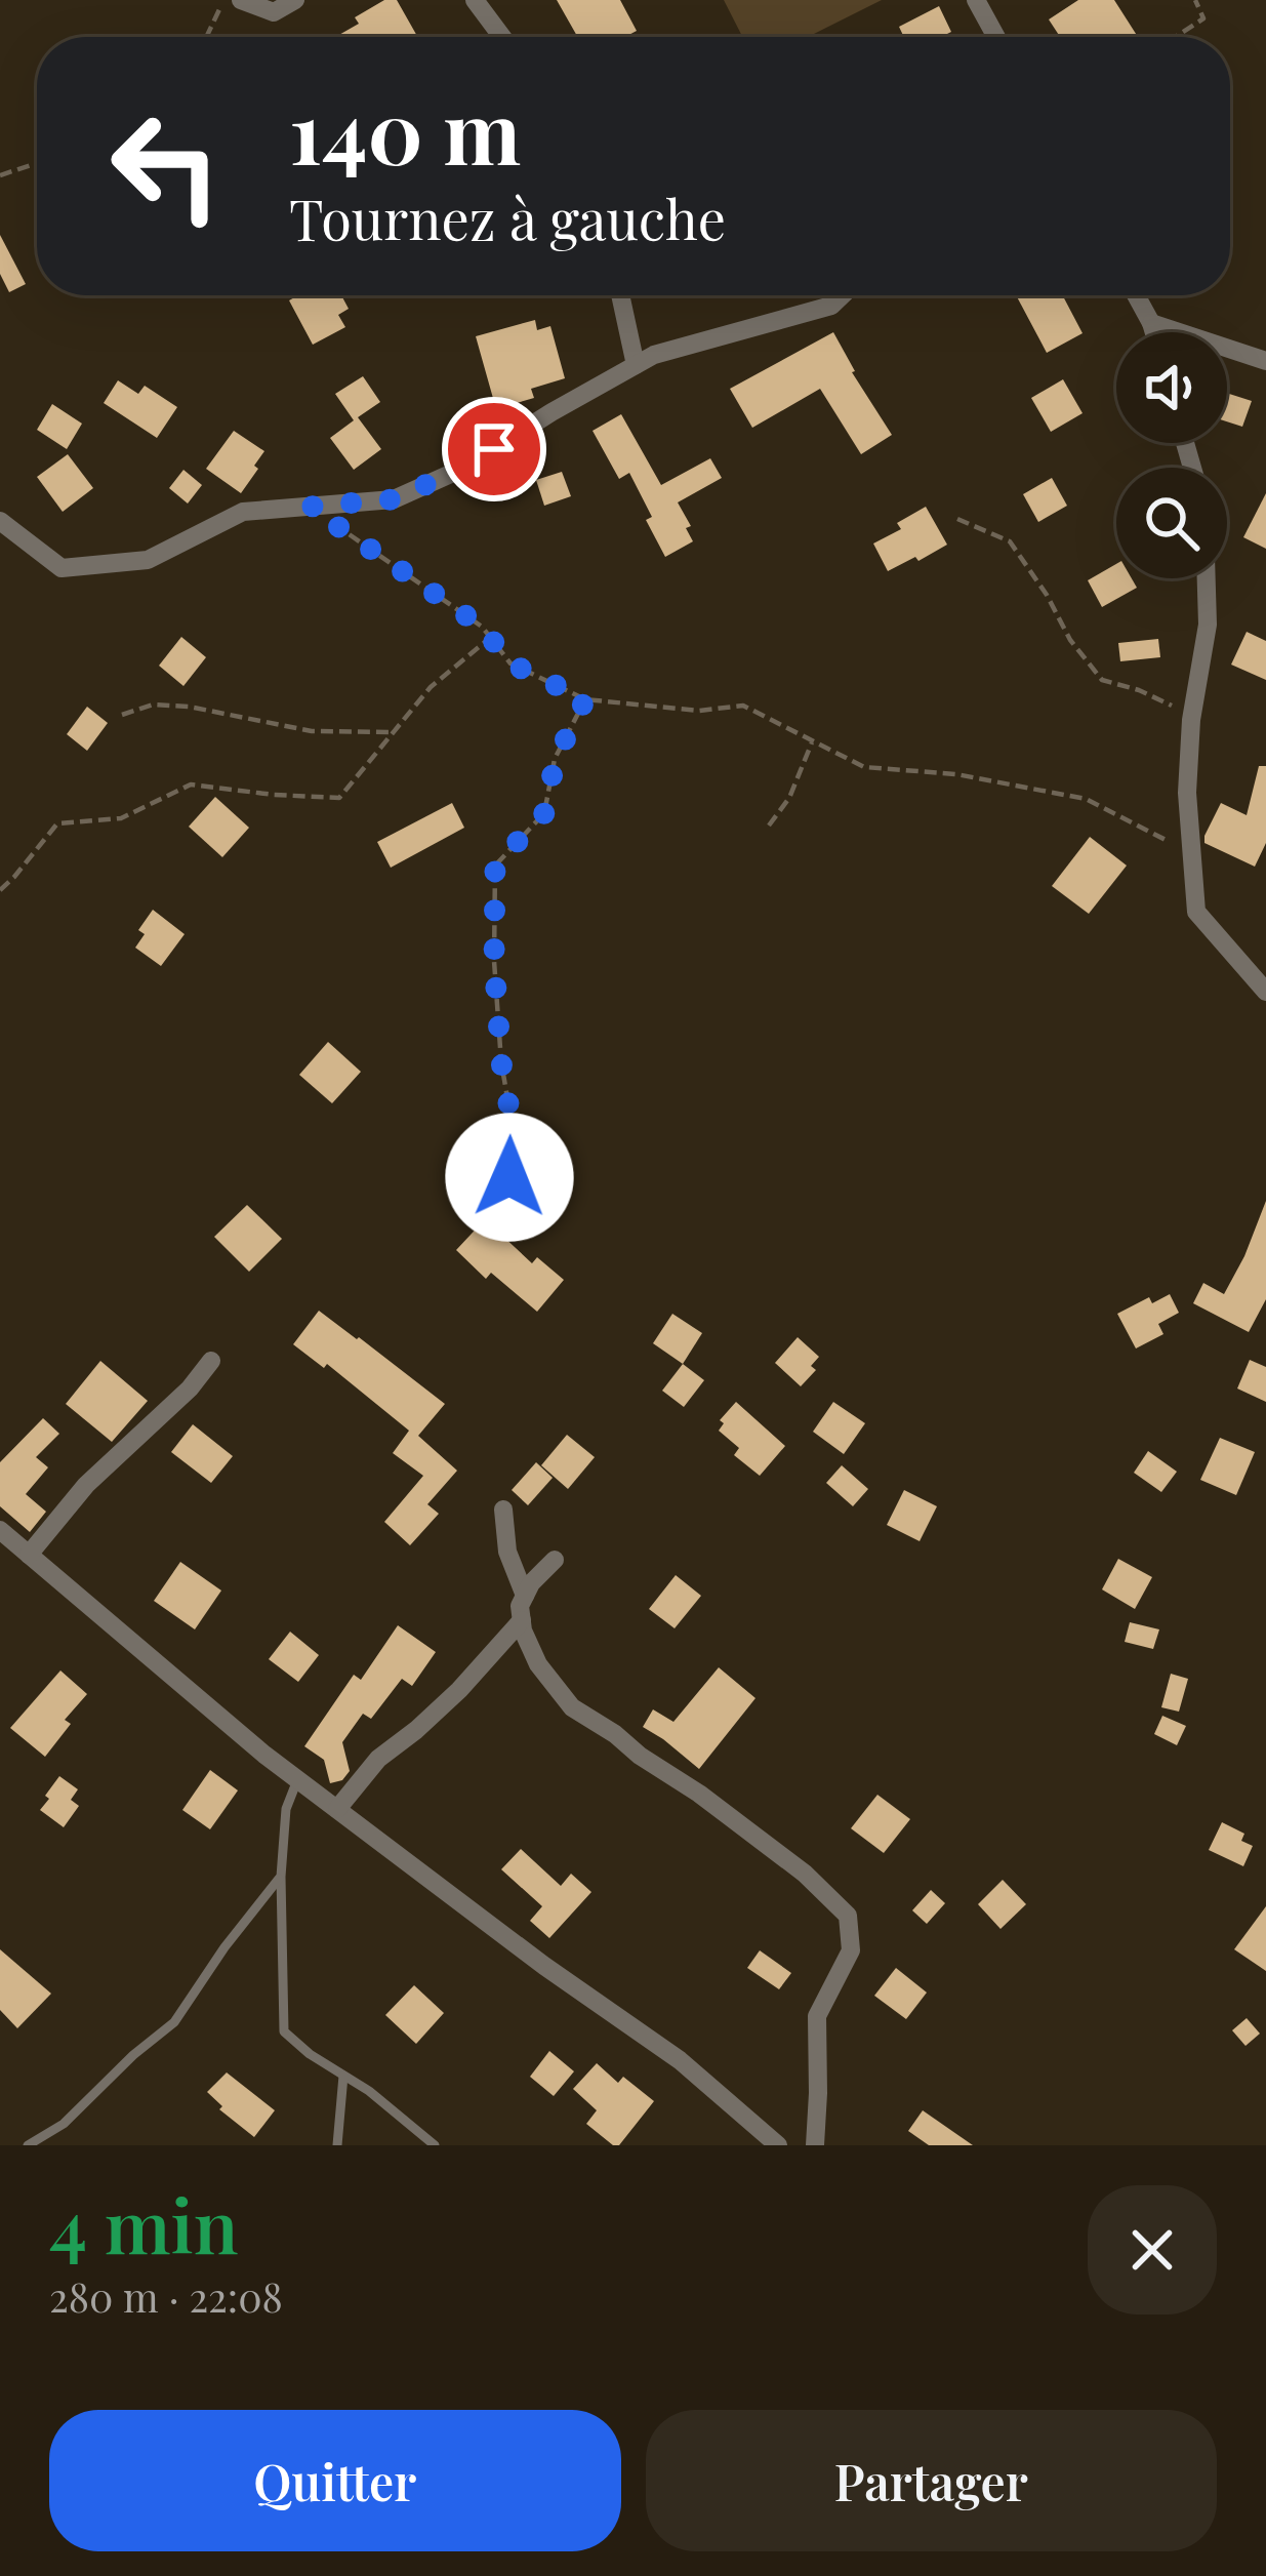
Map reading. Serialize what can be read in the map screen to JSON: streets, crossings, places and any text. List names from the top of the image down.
{
  "page": {
    "turn": ["140 m", "Tournez à gauche"],
    "heading": ["4 min", "280 m · 22:08"],
    "buttons": ["Quitter", "Partager"]
  }
}
